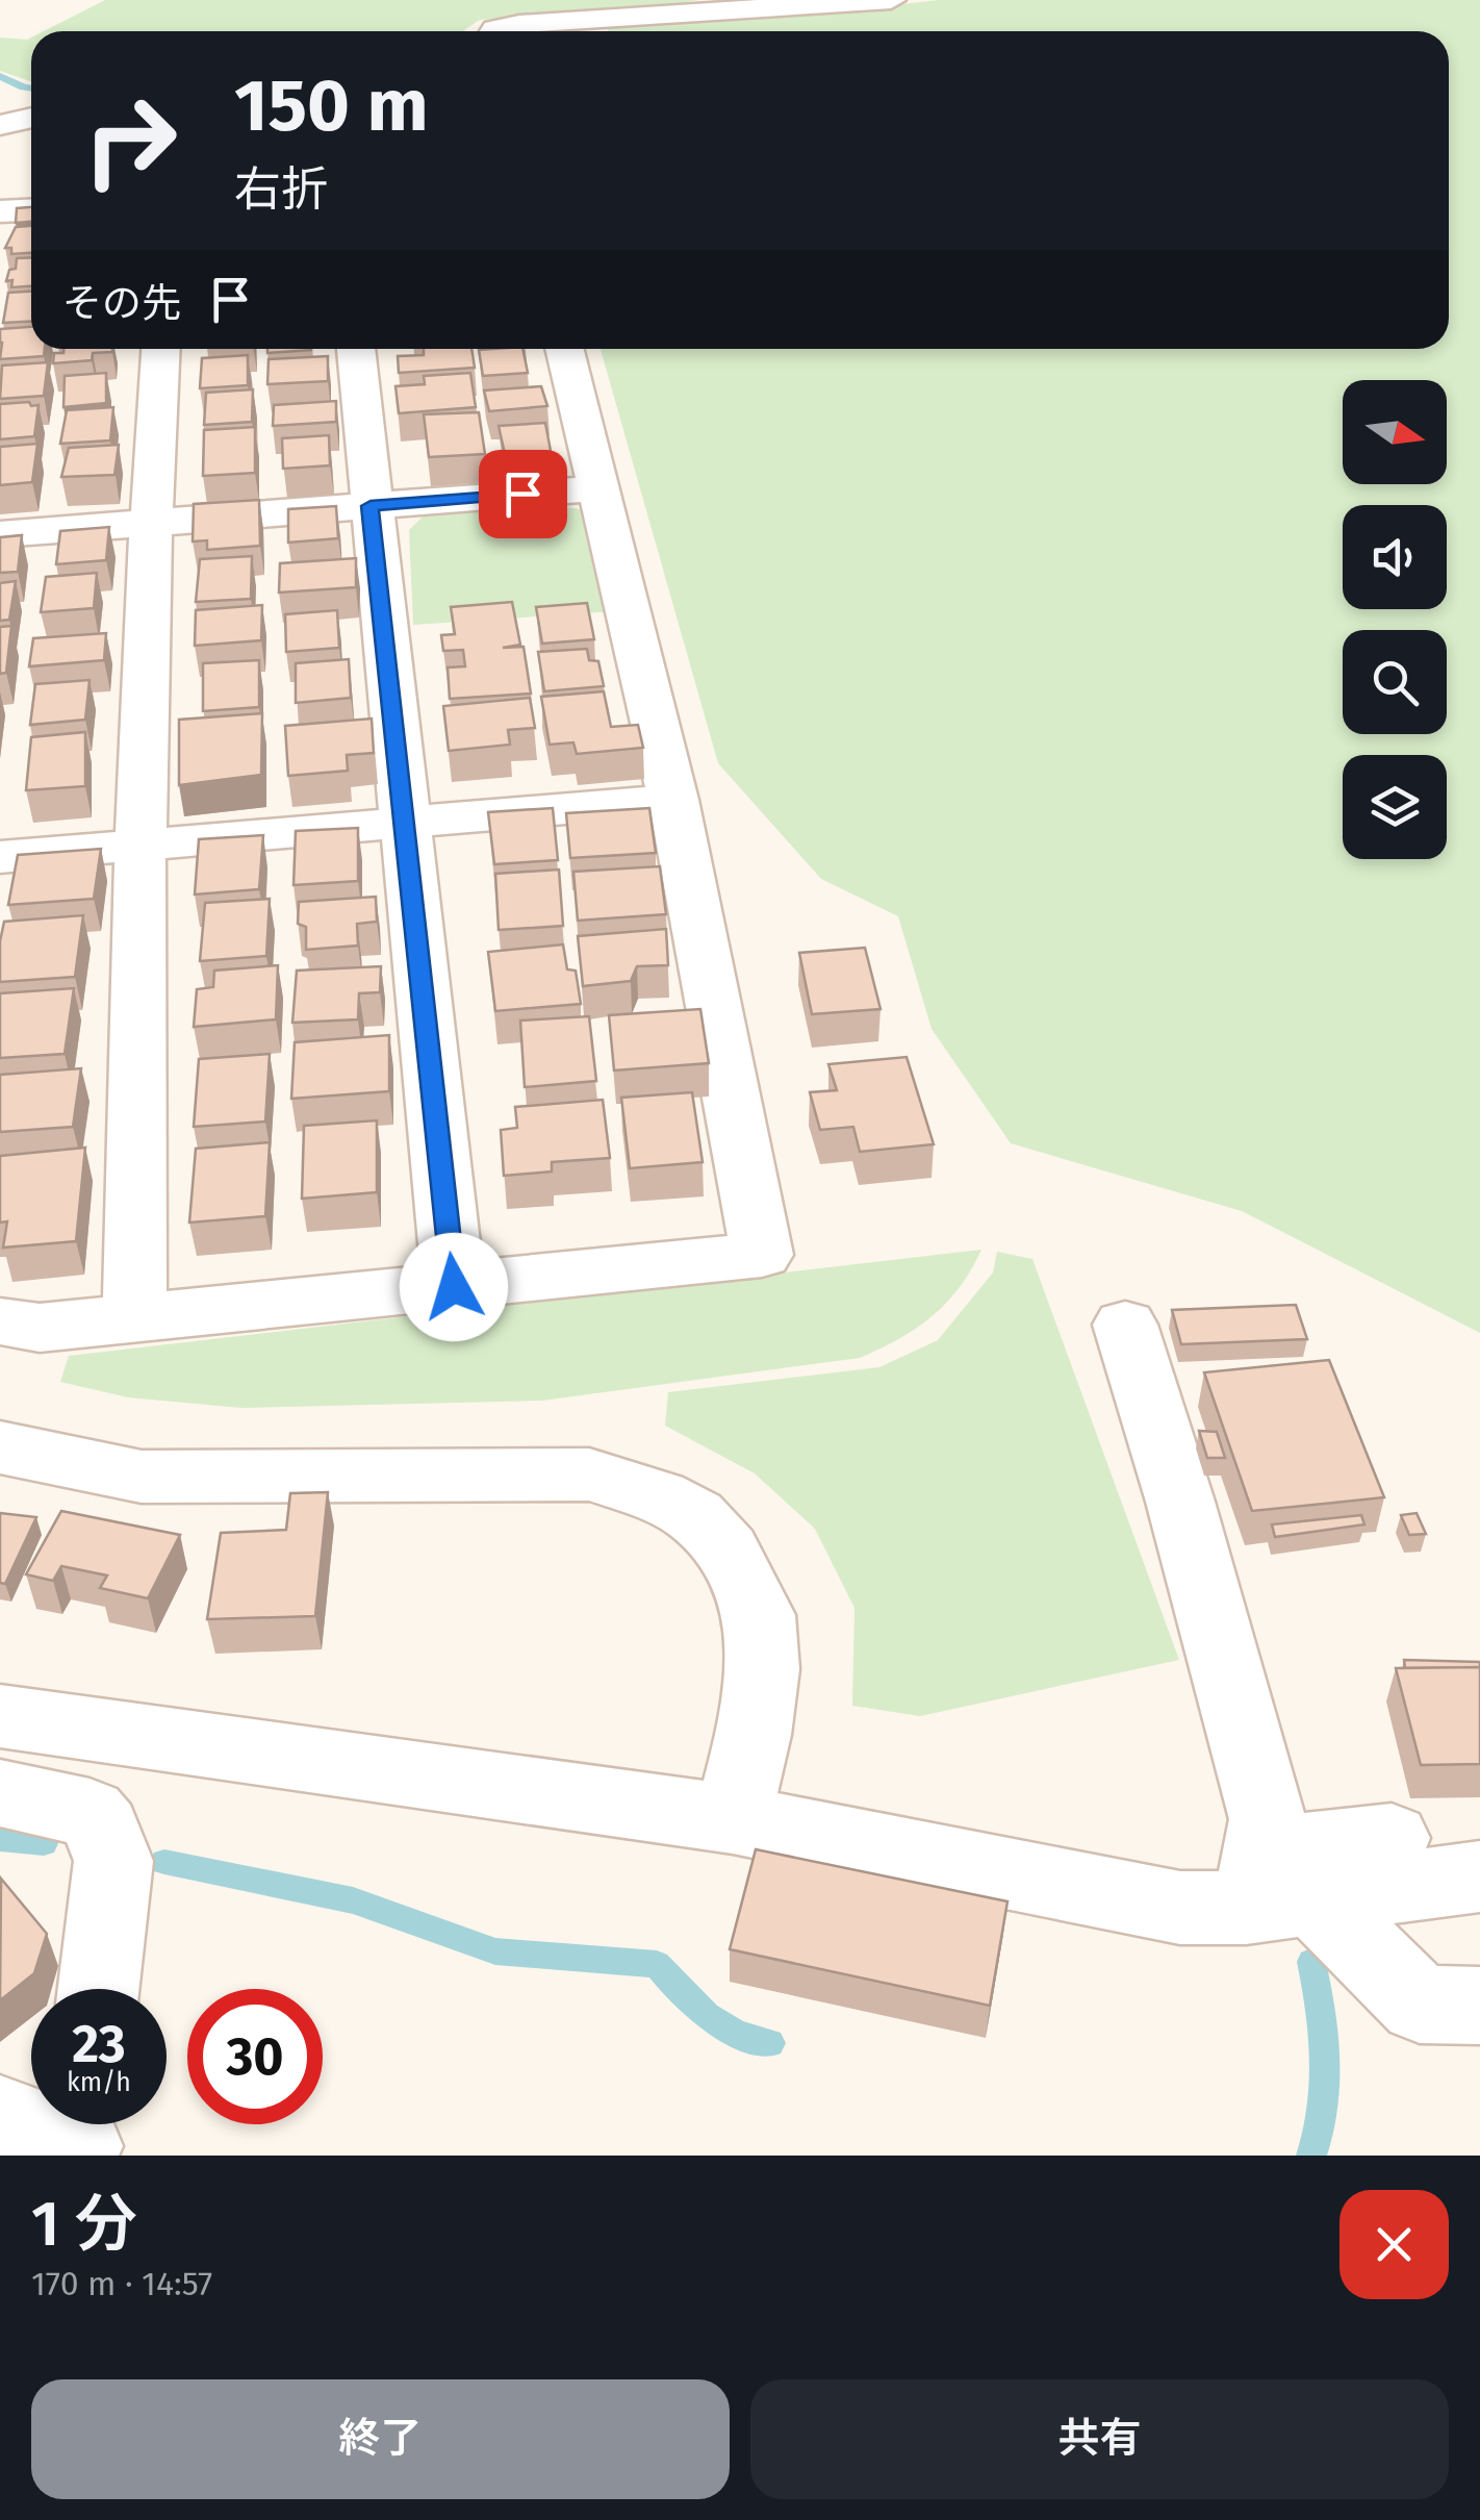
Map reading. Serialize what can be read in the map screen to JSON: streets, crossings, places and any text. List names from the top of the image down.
{
  "north": "right",
  "page": {
    "turn": ["150 m", "右折"],
    "then": "その先",
    "speed": "23 km/h",
    "limit": "30",
    "heading": ["1 分", "170 m · 14:57"],
    "buttons": ["終了", "共有"]
  }
}
